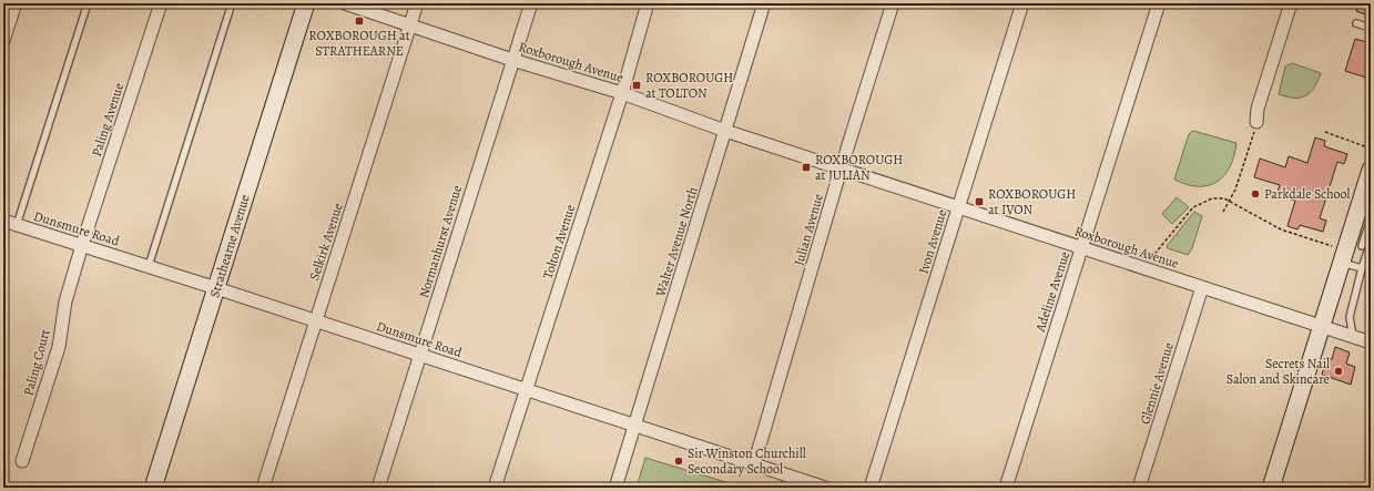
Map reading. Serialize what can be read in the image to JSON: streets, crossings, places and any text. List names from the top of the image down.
{
  "streets": {
    "street": [
      "Roxborough Avenue",
      "Paling Avenue",
      "Dunsmure Road",
      "Julian Avenue",
      "Selkirk Avenue",
      "Normanhurst Avenue",
      "Tolton Avenue",
      "Walter Avenue North",
      "Ivon Avenue",
      "Strathearne Avenue",
      "Adeline Avenue",
      "Paling Court",
      "Glennie Avenue"
    ]
  },
  "crossings": [
    ["Roxborough Avenue", "Julian Avenue"],
    ["Roxborough Avenue", "Selkirk Avenue"],
    ["Roxborough Avenue", "Normanhurst Avenue"],
    ["Roxborough Avenue", "Tolton Avenue"],
    ["Roxborough Avenue", "Walter Avenue North"],
    ["Roxborough Avenue", "Ivon Avenue"],
    ["Roxborough Avenue", "Adeline Avenue"],
    ["Roxborough Avenue", "Glennie Avenue"],
    ["Paling Avenue", "Dunsmure Road"],
    ["Paling Avenue", "Paling Court"],
    ["Dunsmure Road", "Julian Avenue"],
    ["Dunsmure Road", "Selkirk Avenue"],
    ["Dunsmure Road", "Normanhurst Avenue"],
    ["Dunsmure Road", "Tolton Avenue"],
    ["Dunsmure Road", "Walter Avenue North"],
    ["Dunsmure Road", "Strathearne Avenue"],
    ["Dunsmure Road", "Paling Court"]
  ],
  "places": {
    "transit": [
      "ROXBOROUGH at STRATHEARNE",
      "ROXBOROUGH at TOLTON",
      "ROXBOROUGH at JULIAN",
      "ROXBOROUGH at IVON"
    ],
    "other": ["Parkdale School", "Secrets Nail Salon and Skincare", "Sir Winston Churchill Secondary School"]
  }
}
